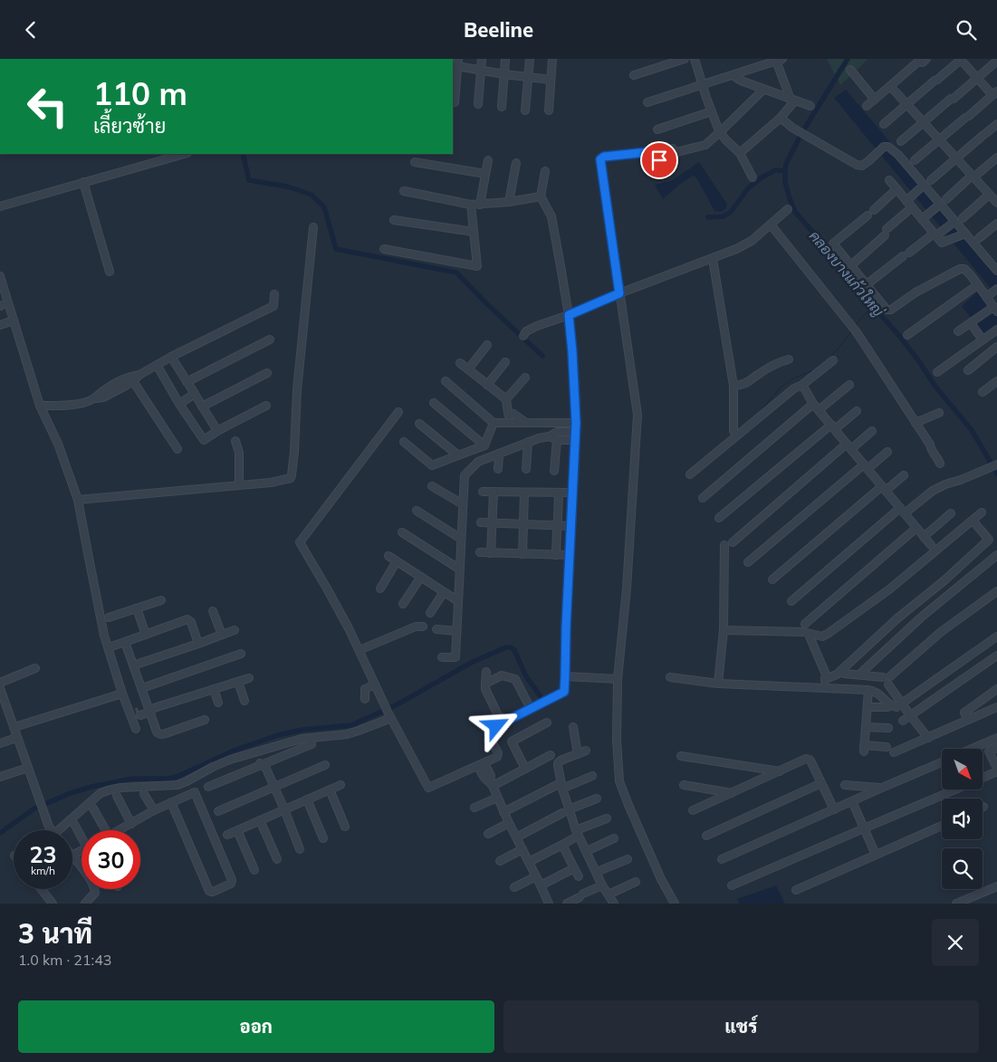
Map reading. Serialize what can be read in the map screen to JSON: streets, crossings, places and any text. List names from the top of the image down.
{
  "water": ["คลองบางแก้วใหญ่"],
  "north": "bottom right",
  "page": {
    "header": "Beeline",
    "turn": ["110 m", "เลี้ยวซ้าย"],
    "speed": "23 km/h",
    "limit": "30",
    "heading": ["3 นาที", "1.0 km · 21:43"],
    "buttons": ["ออก", "แชร์"]
  }
}
